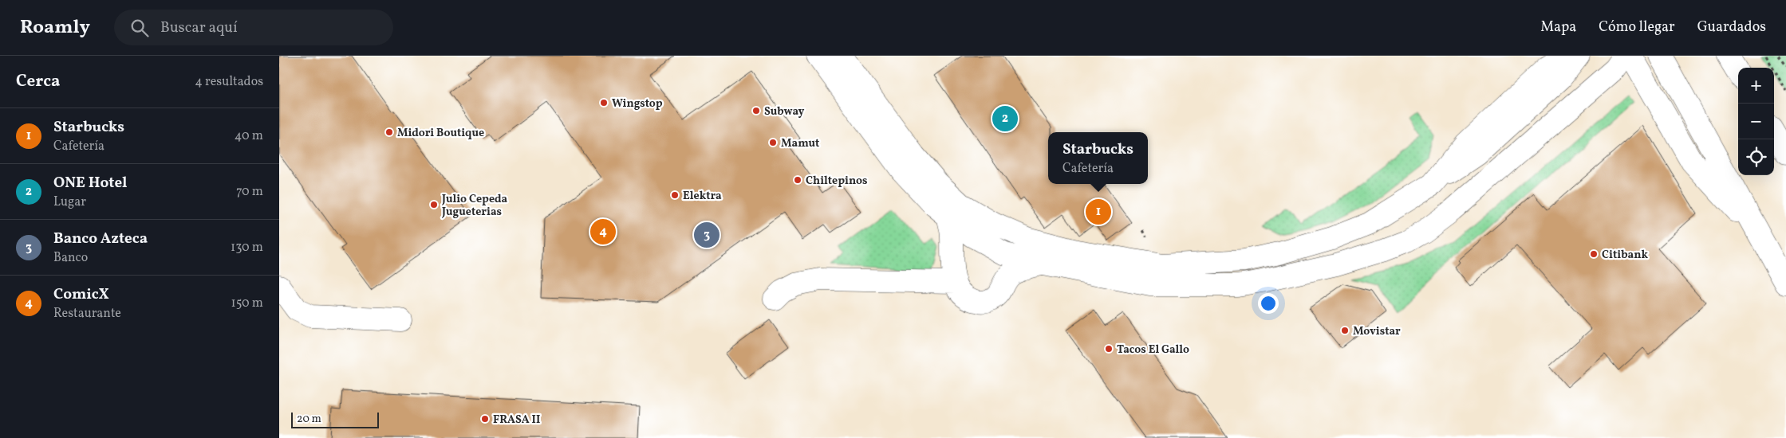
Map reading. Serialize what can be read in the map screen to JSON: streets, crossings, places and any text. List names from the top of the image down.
{
  "places": [
    "Wingstop",
    "Subway",
    "Midori Boutique",
    "Mamut",
    "Chiltepinos",
    "Elektra",
    "Julio Cepeda Jugueterias",
    "Citibank",
    "Movistar",
    "Tacos El Gallo",
    "FRASA II"
  ],
  "scale_bar": "20 m",
  "page": {
    "header": "Roamly",
    "search": "Buscar aquí",
    "nav": ["Mapa", "Cómo llegar", "Guardados"],
    "heading": ["Cerca", "4 resultados"],
    "map_buttons": ["+", "−"],
    "pins": [
      "2",
      "1",
      "4",
      "3"
    ],
    "list": [
      {
        "mark": "1",
        "name": "Starbucks",
        "note": "Cafetería",
        "value": "40 m"
      },
      {
        "mark": "2",
        "name": "ONE Hotel",
        "note": "Lugar",
        "value": "70 m"
      },
      {
        "mark": "3",
        "name": "Banco Azteca",
        "note": "Banco",
        "value": "130 m"
      },
      {
        "mark": "4",
        "name": "ComicX",
        "note": "Restaurante",
        "value": "150 m"
      }
    ],
    "popup": ["Starbucks", "Cafetería"],
    "scale": "20 m"
  }
}
